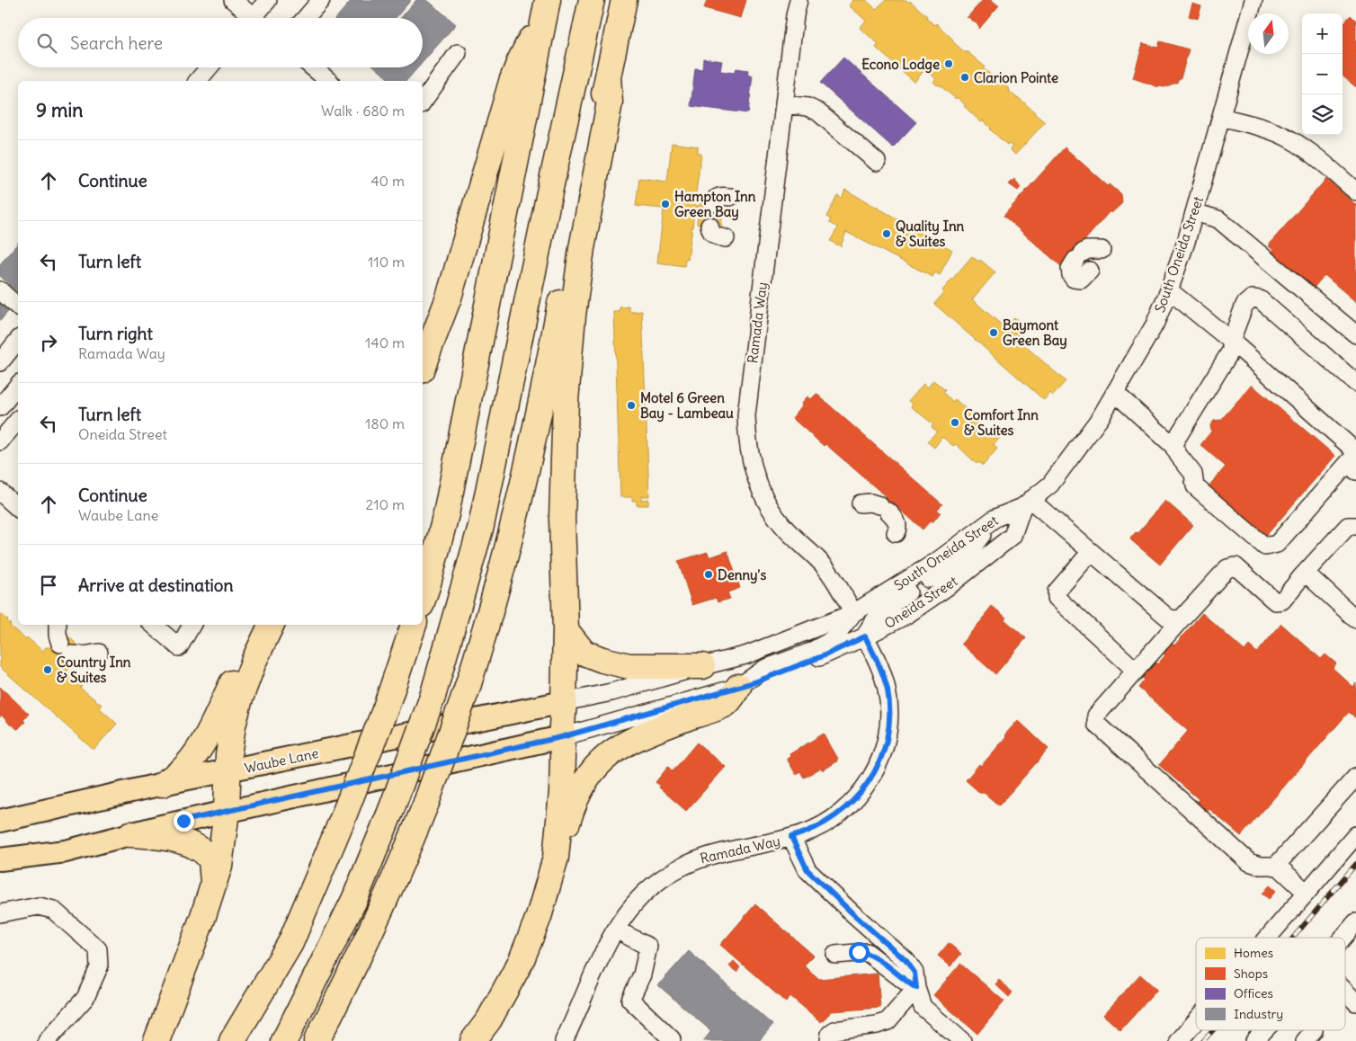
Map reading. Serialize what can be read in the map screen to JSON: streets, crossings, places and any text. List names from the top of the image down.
{
  "streets": {
    "main road": ["Waube Lane"],
    "street": ["South Oneida Street", "Ramada Way", "Oneida Street"]
  },
  "crossings": [
    ["South Oneida Street", "Ramada Way"],
    ["South Oneida Street", "Oneida Street"],
    ["South Oneida Street", "Waube Lane"],
    ["Ramada Way", "Oneida Street"]
  ],
  "places": [
    "Econo Lodge",
    "Clarion Pointe",
    "Hampton Inn Green Bay",
    "Quality Inn & Suites",
    "Baymont Green Bay",
    "Motel 6 Green Bay - Lambeau",
    "Comfort Inn & Suites",
    "Denny's",
    "Country Inn & Suites"
  ],
  "legend": [
    "Homes",
    "Shops",
    "Offices",
    "Industry"
  ],
  "north": "top",
  "page": {
    "map_buttons": ["+", "−"],
    "search": "Search here",
    "heading": ["9 min", "Walk · 680 m"],
    "list": [
      ["Continue", "40 m"],
      ["Turn left", "110 m"],
      ["Turn right", "Ramada Way", "140 m"],
      ["Turn left", "Oneida Street", "180 m"],
      ["Continue", "Waube Lane", "210 m"],
      "Arrive at destination"
    ]
  }
}
